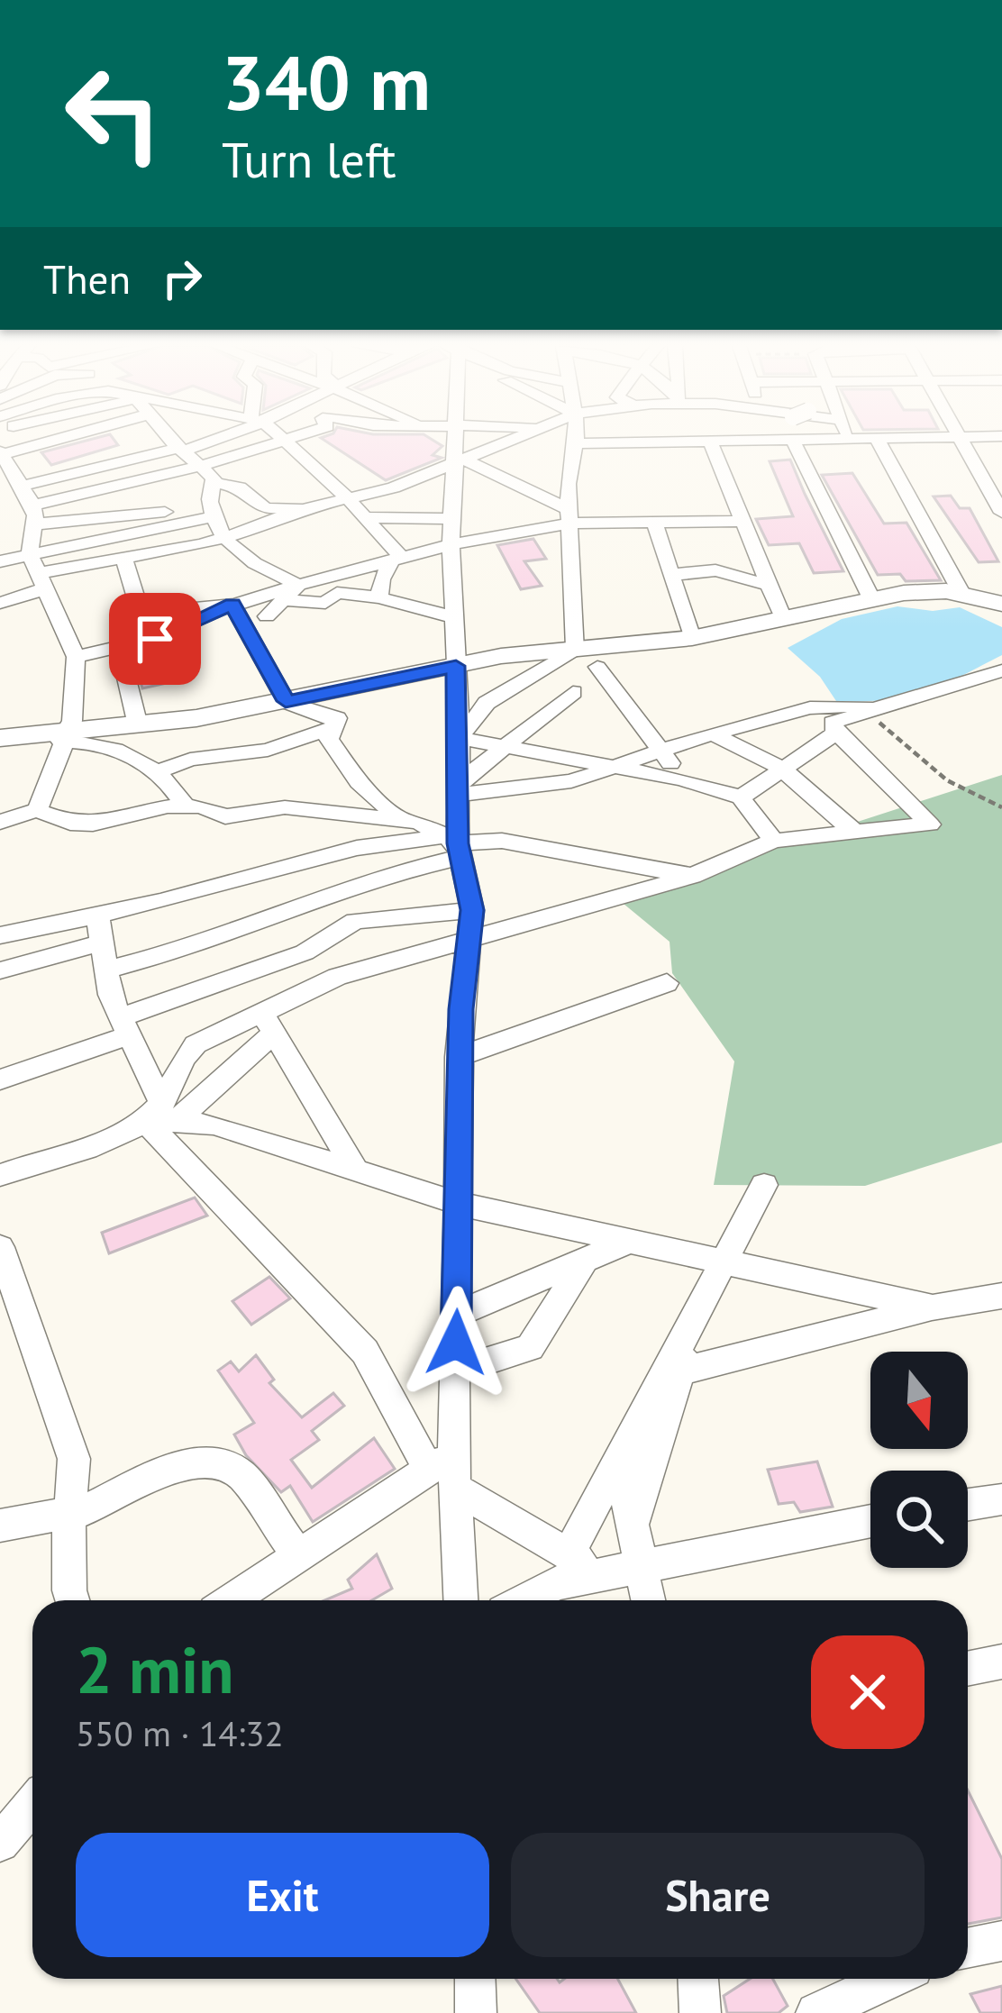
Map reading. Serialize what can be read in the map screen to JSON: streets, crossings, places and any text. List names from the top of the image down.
{
  "north": "bottom",
  "page": {
    "turn": ["340 m", "Turn left"],
    "then": "Then",
    "heading": ["2 min", "550 m · 14:32"],
    "buttons": ["Exit", "Share"]
  }
}
